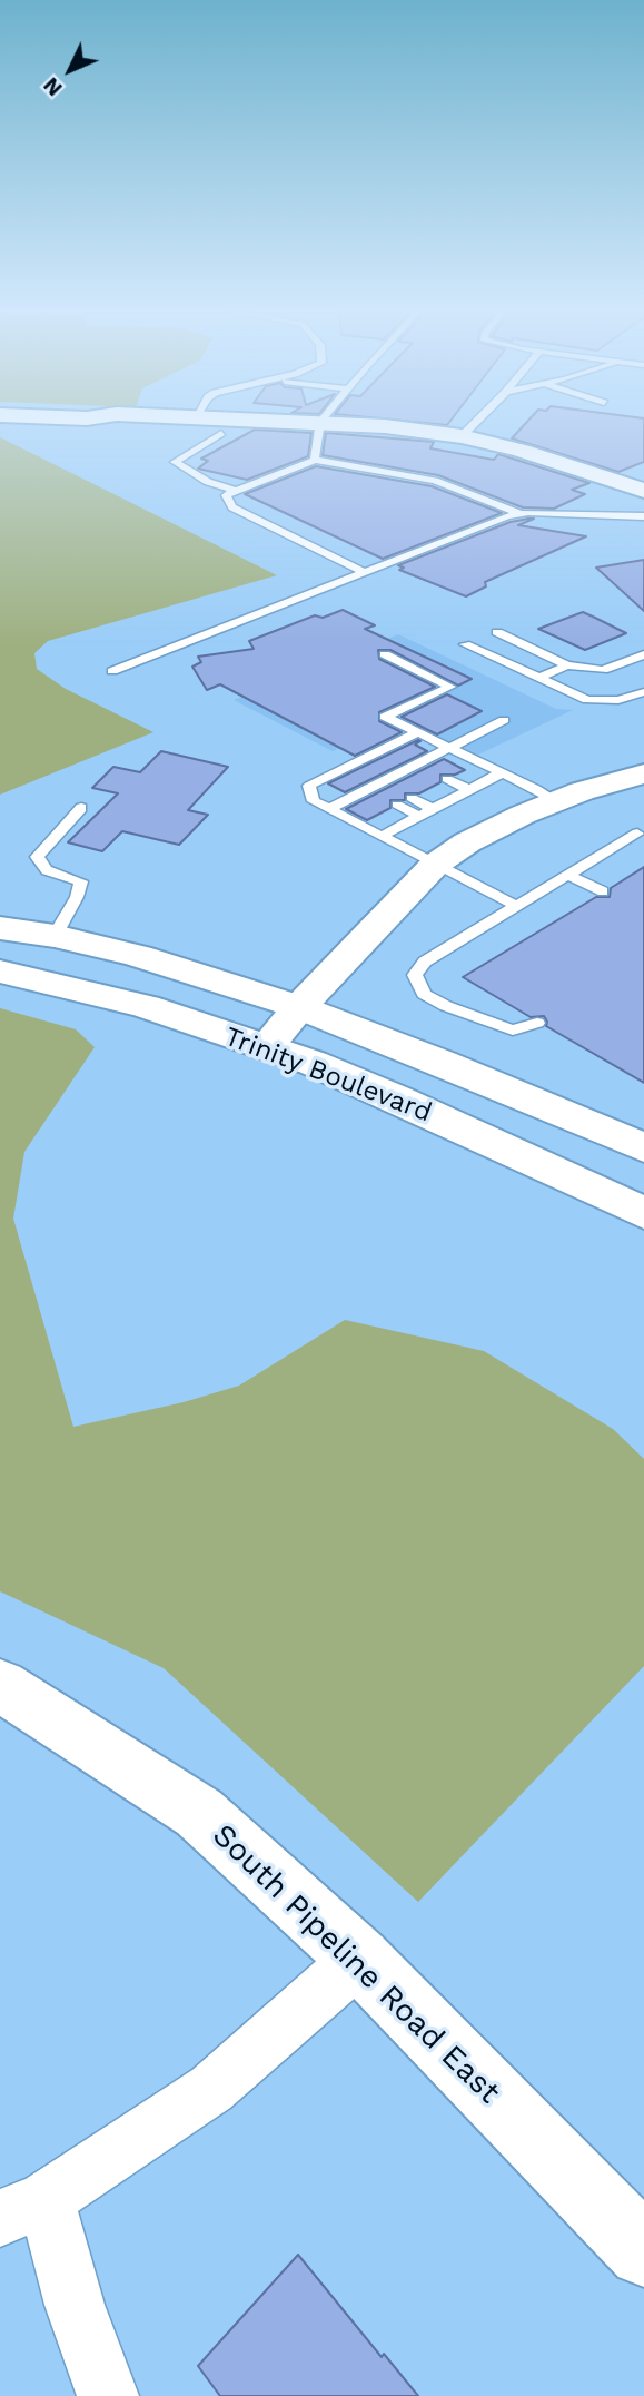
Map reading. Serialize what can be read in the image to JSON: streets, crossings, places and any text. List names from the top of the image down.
{
  "streets": {
    "street": ["Trinity Boulevard", "South Pipeline Road East"]
  },
  "north": "bottom left"
}
